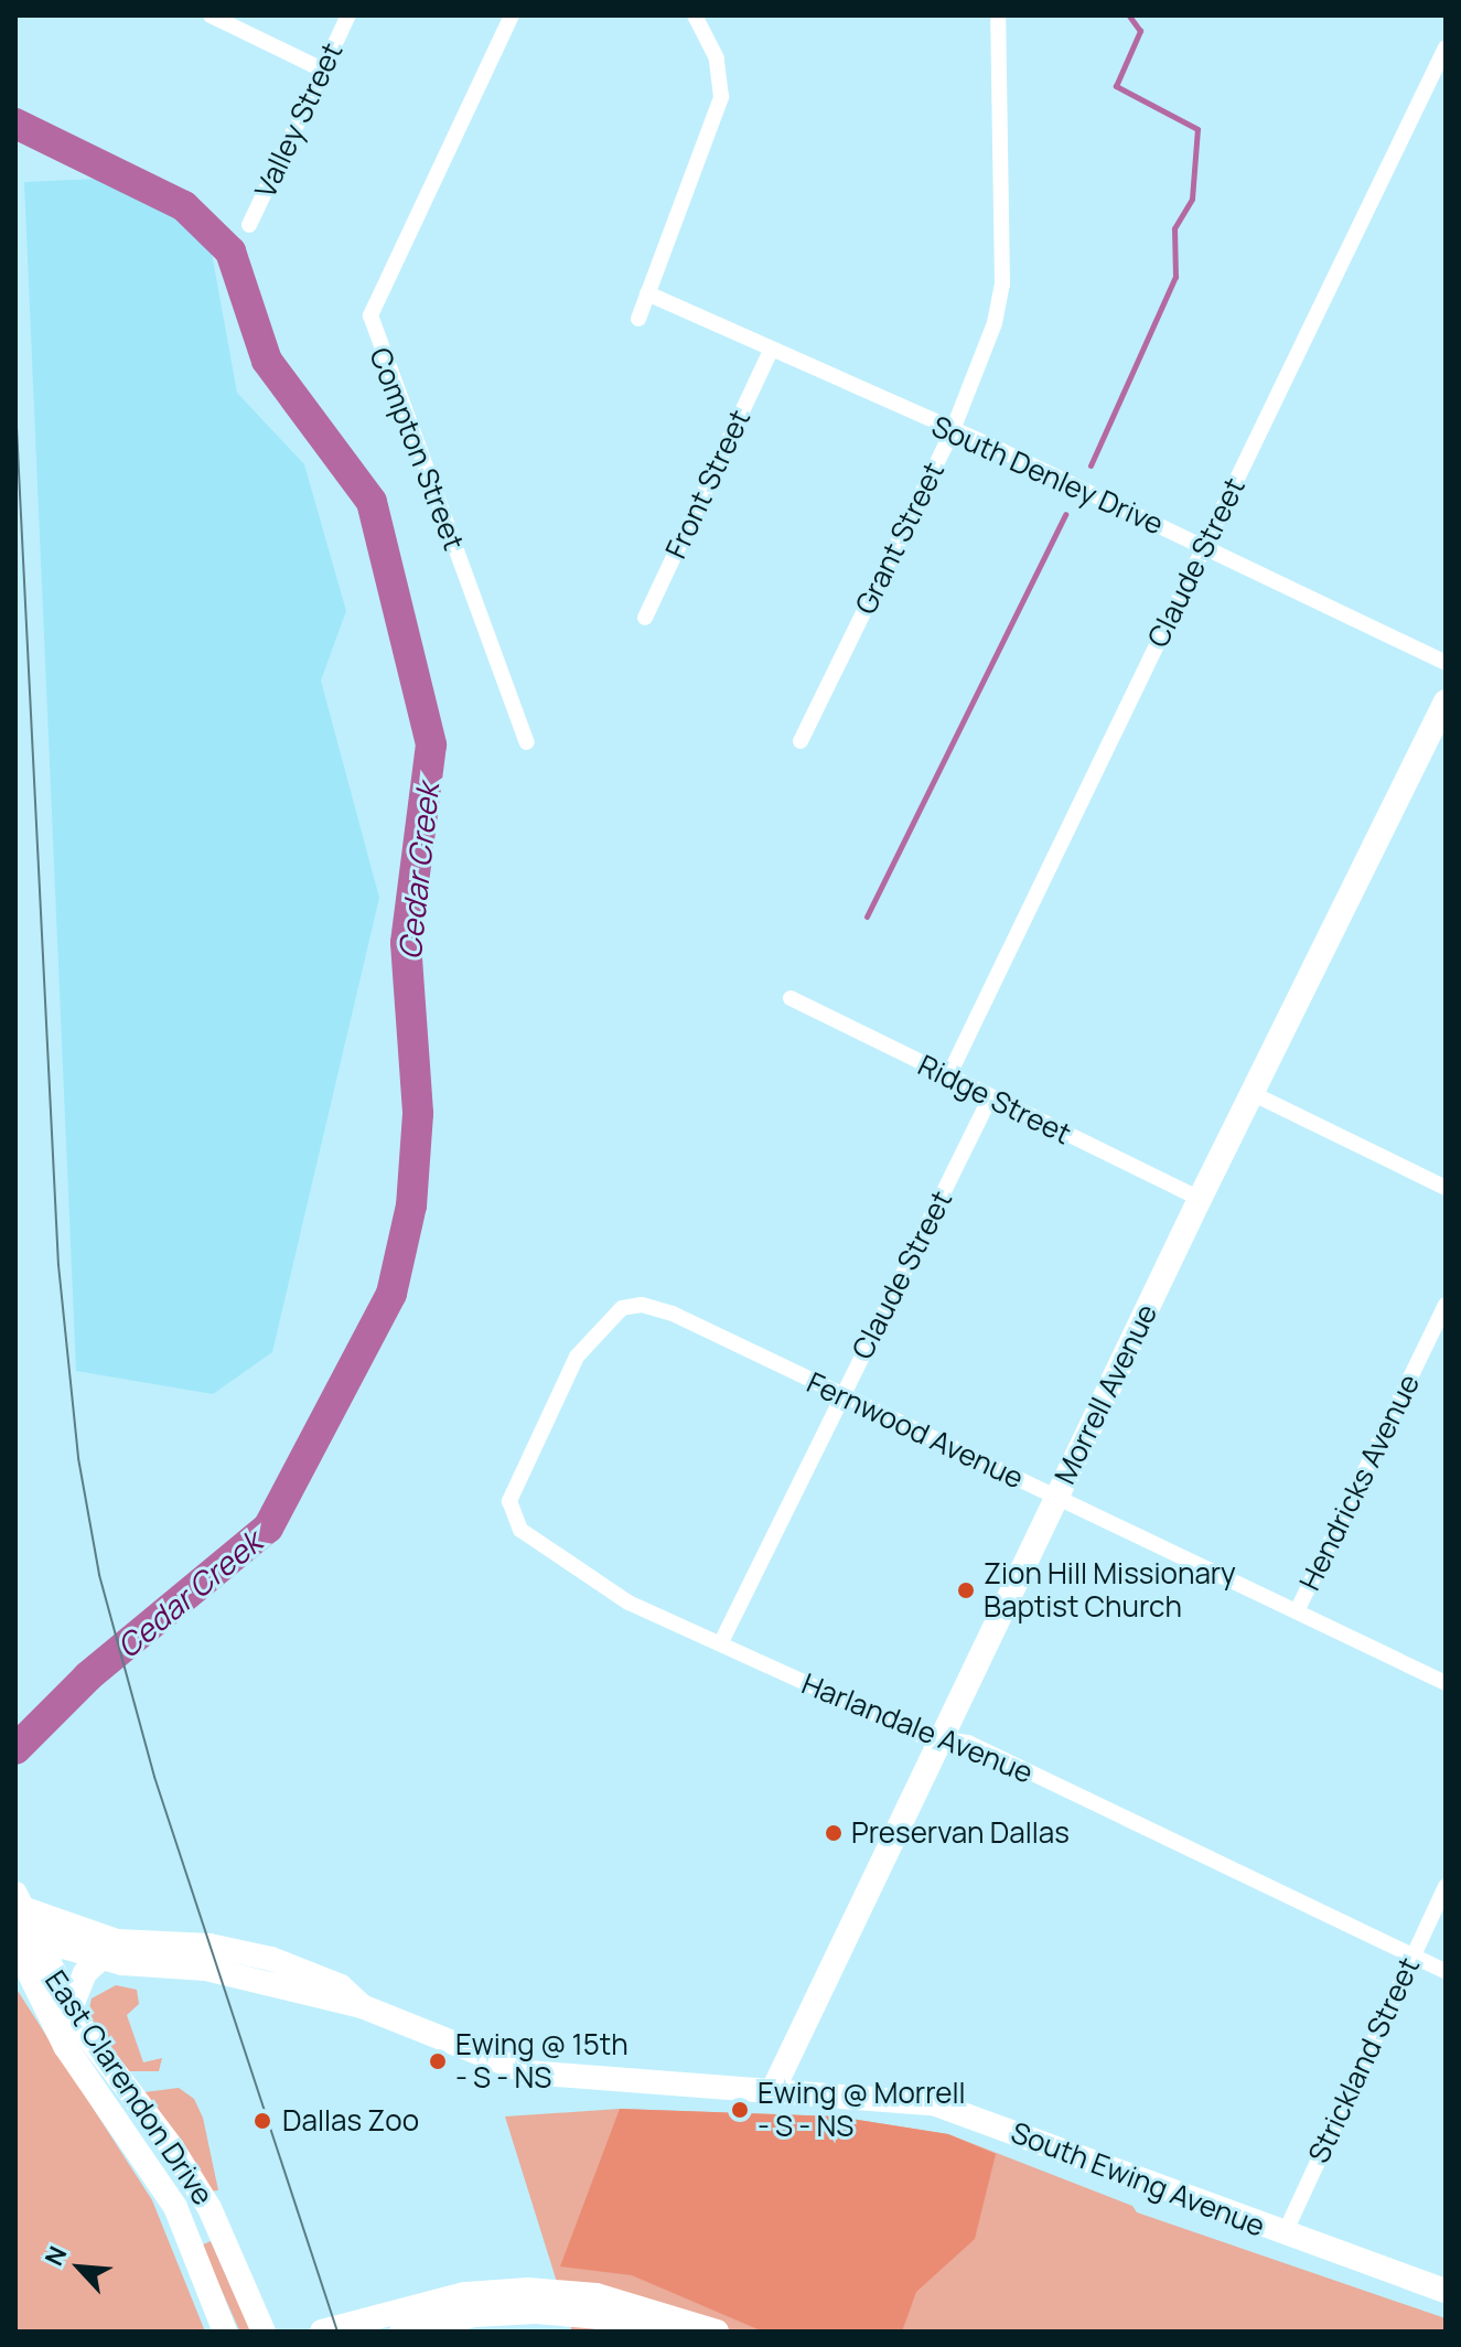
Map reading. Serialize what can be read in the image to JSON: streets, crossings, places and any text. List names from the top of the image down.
{
  "streets": {
    "street": [
      "Valley Street",
      "Compton Street",
      "South Denley Drive",
      "Front Street",
      "Grant Street",
      "Claude Street",
      "Ridge Street",
      "Morrell Avenue",
      "Fernwood Avenue",
      "Hendricks Avenue",
      "Harlandale Avenue",
      "Strickland Street",
      "East Clarendon Drive",
      "South Ewing Avenue"
    ]
  },
  "crossings": [
    ["South Denley Drive", "Front Street"],
    ["South Denley Drive", "Grant Street"],
    ["South Denley Drive", "Claude Street"],
    ["Claude Street", "Ridge Street"],
    ["Claude Street", "Fernwood Avenue"],
    ["Claude Street", "Harlandale Avenue"],
    ["Ridge Street", "Morrell Avenue"],
    ["Morrell Avenue", "Fernwood Avenue"],
    ["Morrell Avenue", "Harlandale Avenue"],
    ["Morrell Avenue", "South Ewing Avenue"],
    ["Fernwood Avenue", "Hendricks Avenue"],
    ["Fernwood Avenue", "Harlandale Avenue"],
    ["Harlandale Avenue", "Strickland Street"],
    ["Strickland Street", "South Ewing Avenue"],
    ["East Clarendon Drive", "South Ewing Avenue"]
  ],
  "water": ["Cedar Creek"],
  "places": [
    "Zion Hill Missionary Baptist Church",
    "Preservan Dallas",
    "Ewing @ 15th - S - NS",
    "Ewing @ Morrell - S - NS",
    "Dallas Zoo"
  ],
  "north": "top left"
}
